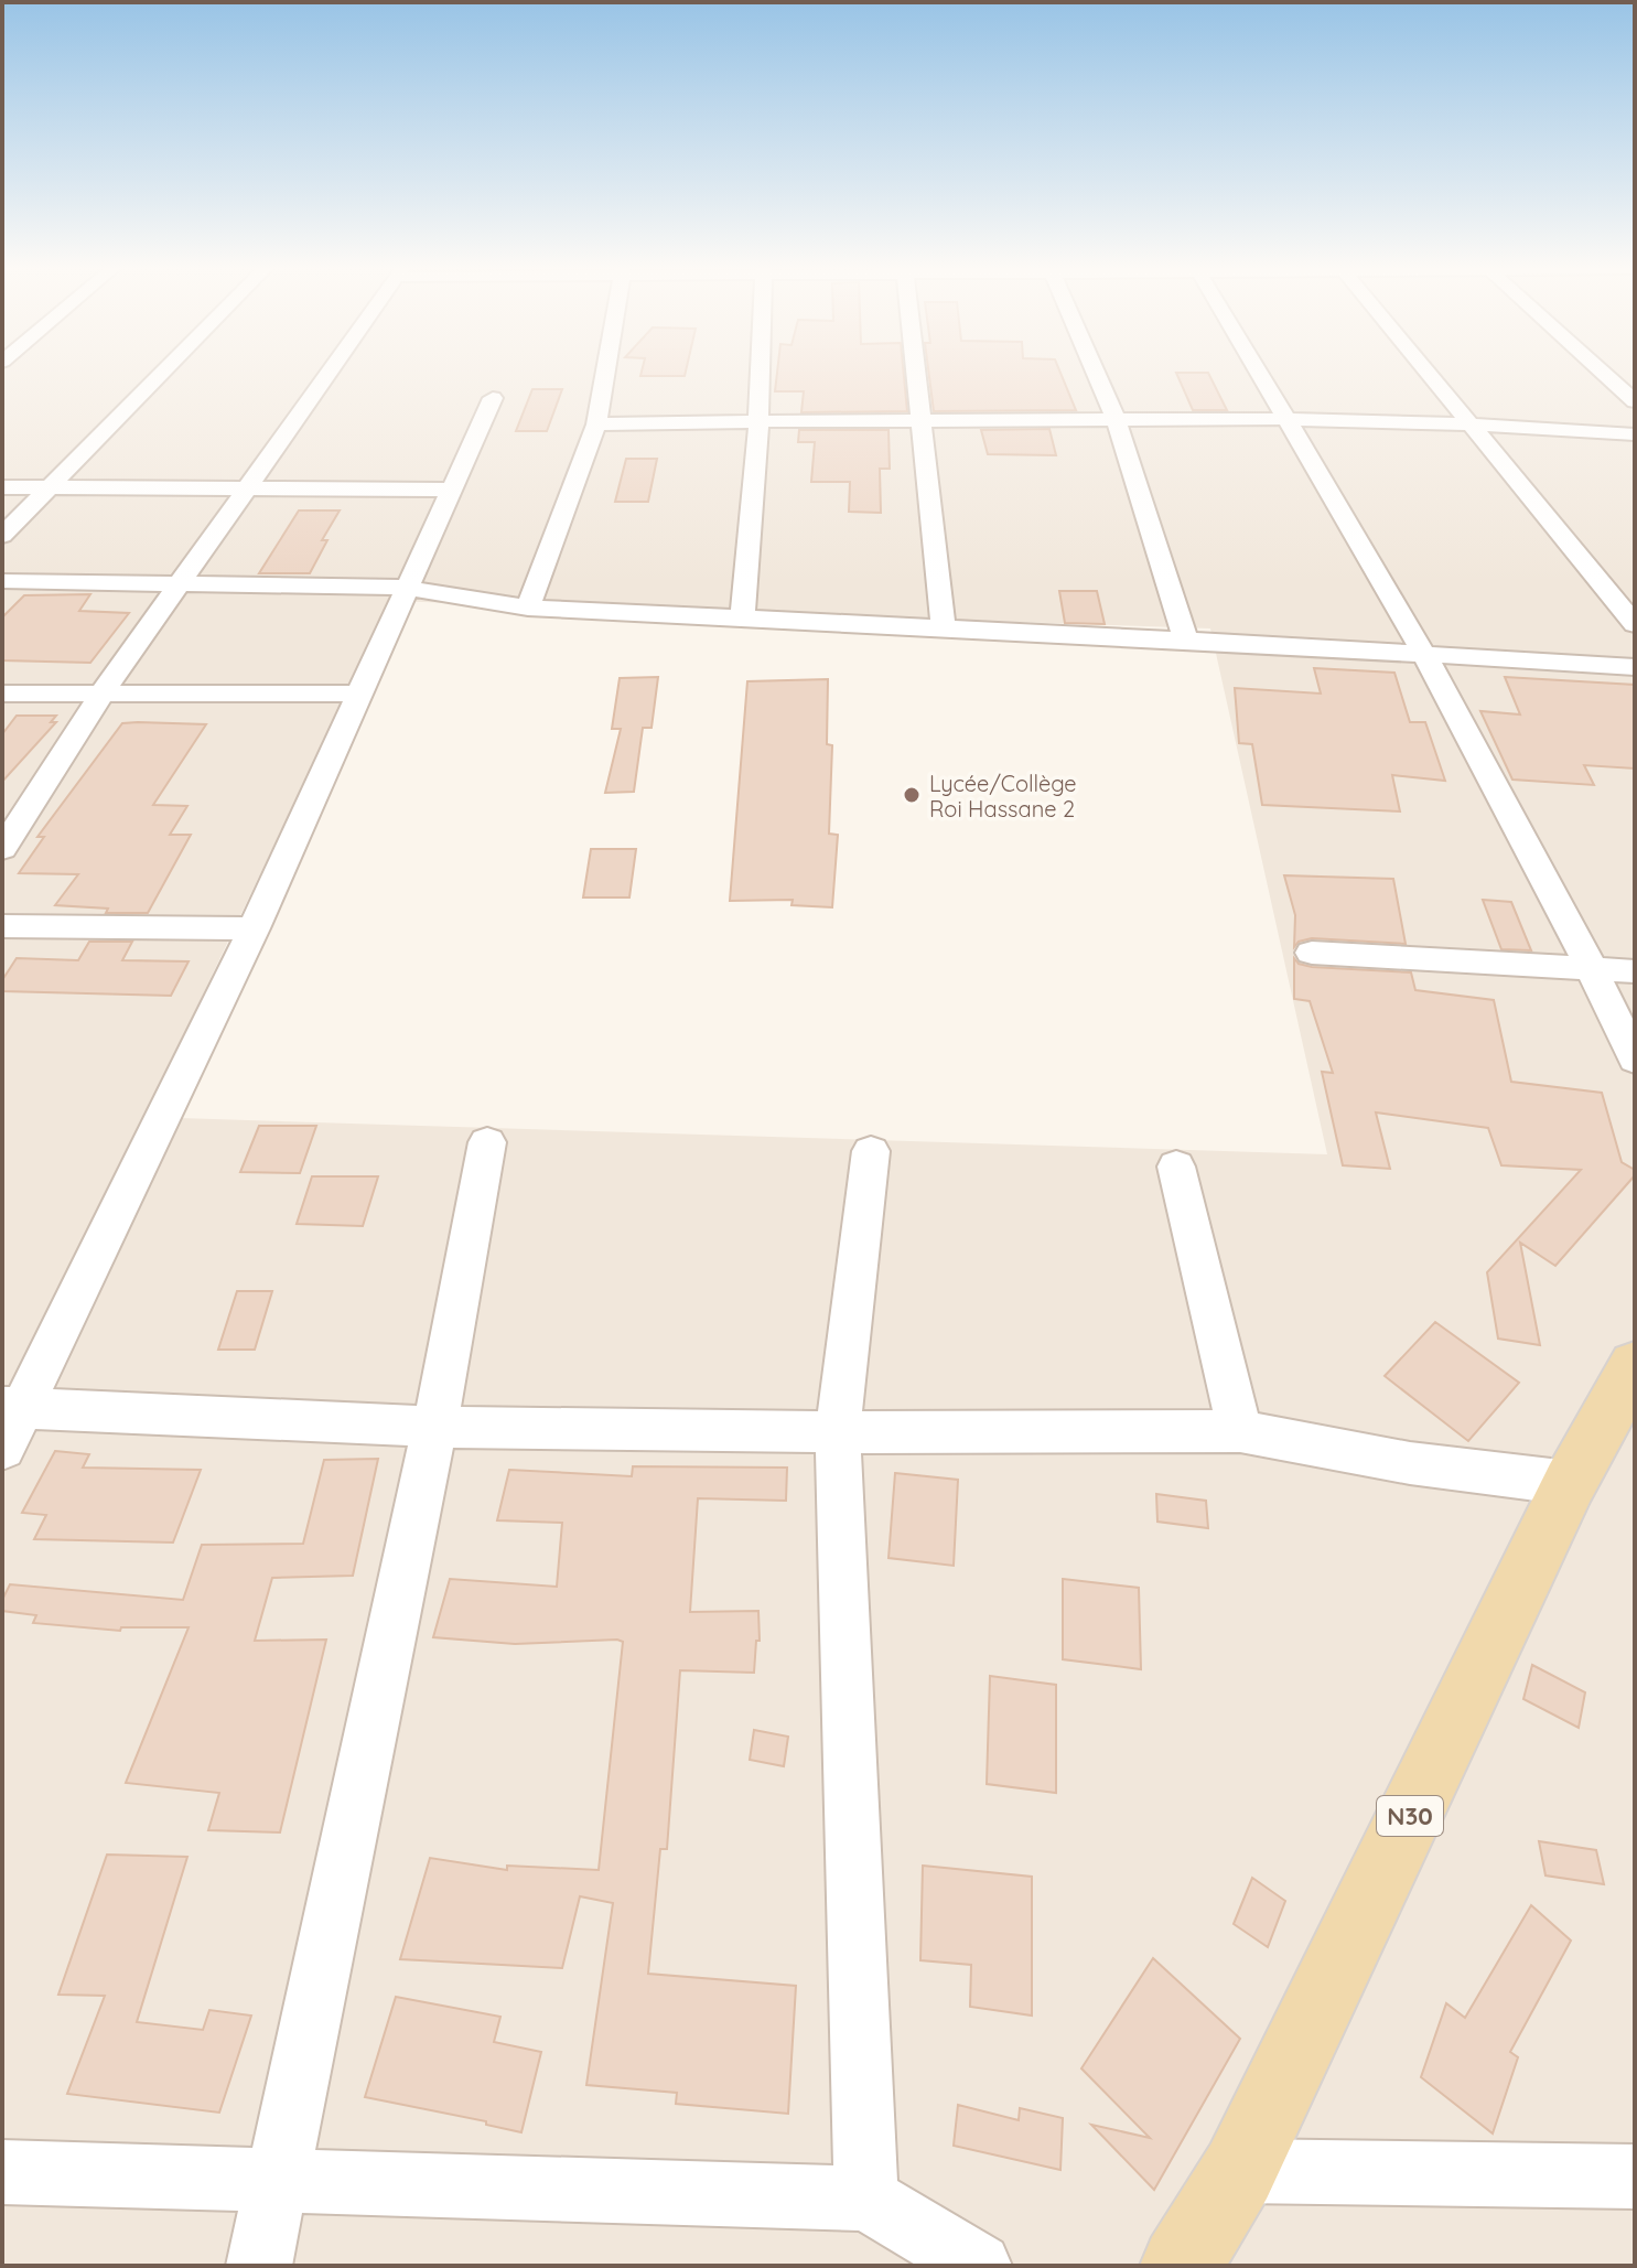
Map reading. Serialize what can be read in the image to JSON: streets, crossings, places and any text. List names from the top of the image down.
{
  "streets": {
    "main road": ["N30"]
  },
  "places": ["Lycée/Collège Roi Hassane 2"]
}
